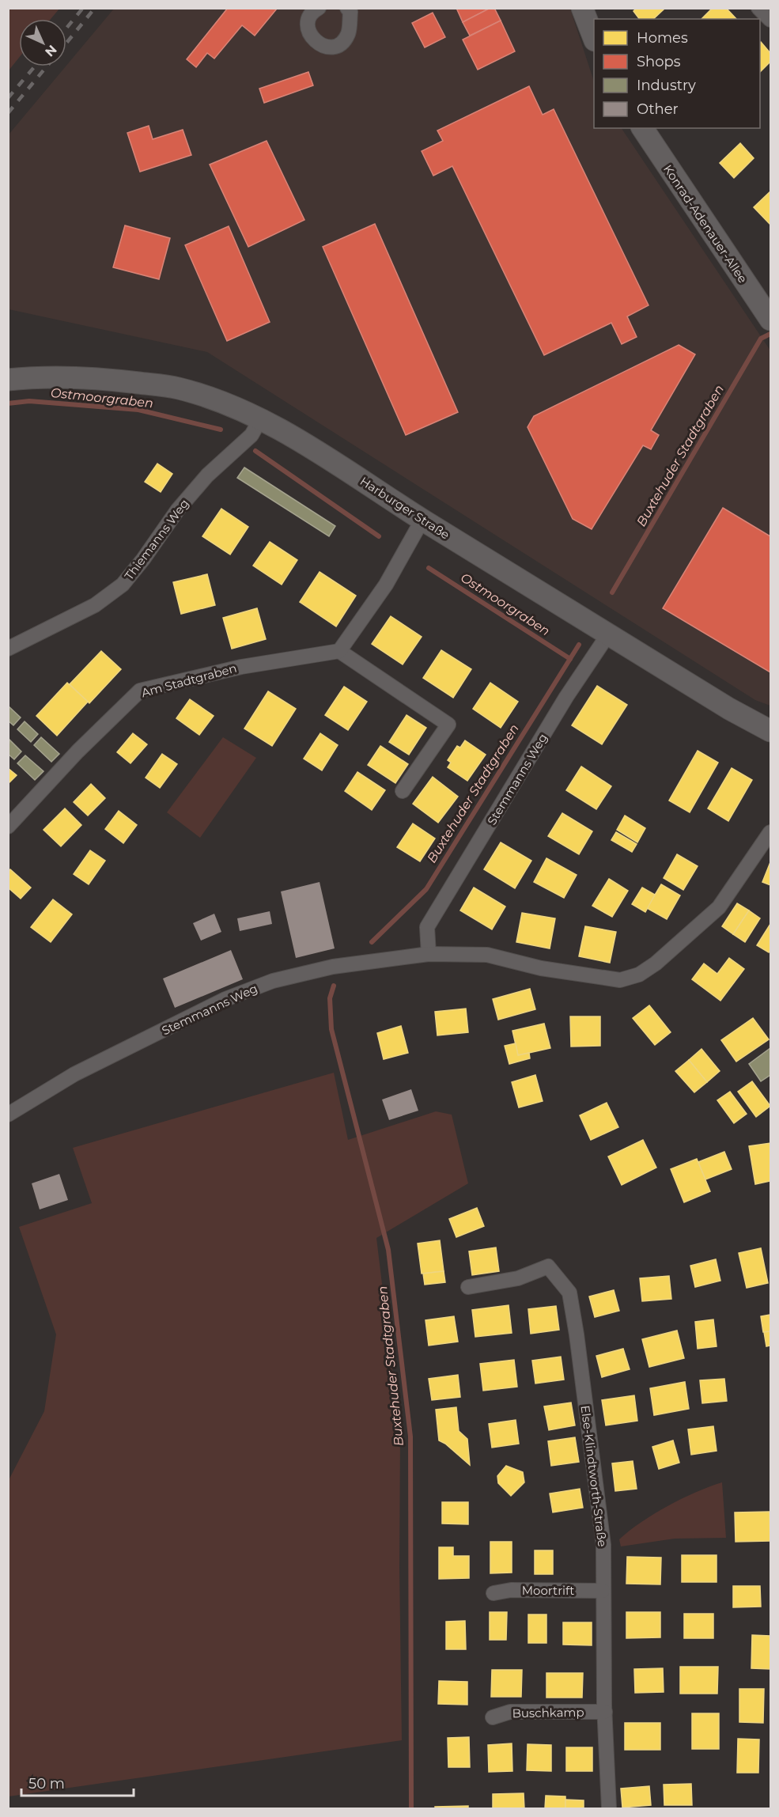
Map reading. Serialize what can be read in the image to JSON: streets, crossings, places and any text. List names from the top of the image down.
{
  "streets": {
    "street": [
      "Konrad-Adenauer-Allee",
      "Harburger Straße",
      "Thiemanns Weg",
      "Am Stadtgraben",
      "Stemmanns Weg",
      "Else-Klindtworth-Straße",
      "Moortrift",
      "Buschkamp"
    ]
  },
  "crossings": [
    ["Harburger Straße", "Thiemanns Weg"],
    ["Harburger Straße", "Stemmanns Weg"],
    ["Else-Klindtworth-Straße", "Moortrift"],
    ["Else-Klindtworth-Straße", "Buschkamp"]
  ],
  "water": ["Ostmoorgraben", "Buxtehuder Stadtgraben"],
  "legend": [
    "Homes",
    "Shops",
    "Industry",
    "Other"
  ],
  "scale_bar": "50 m",
  "north": "bottom right"
}
